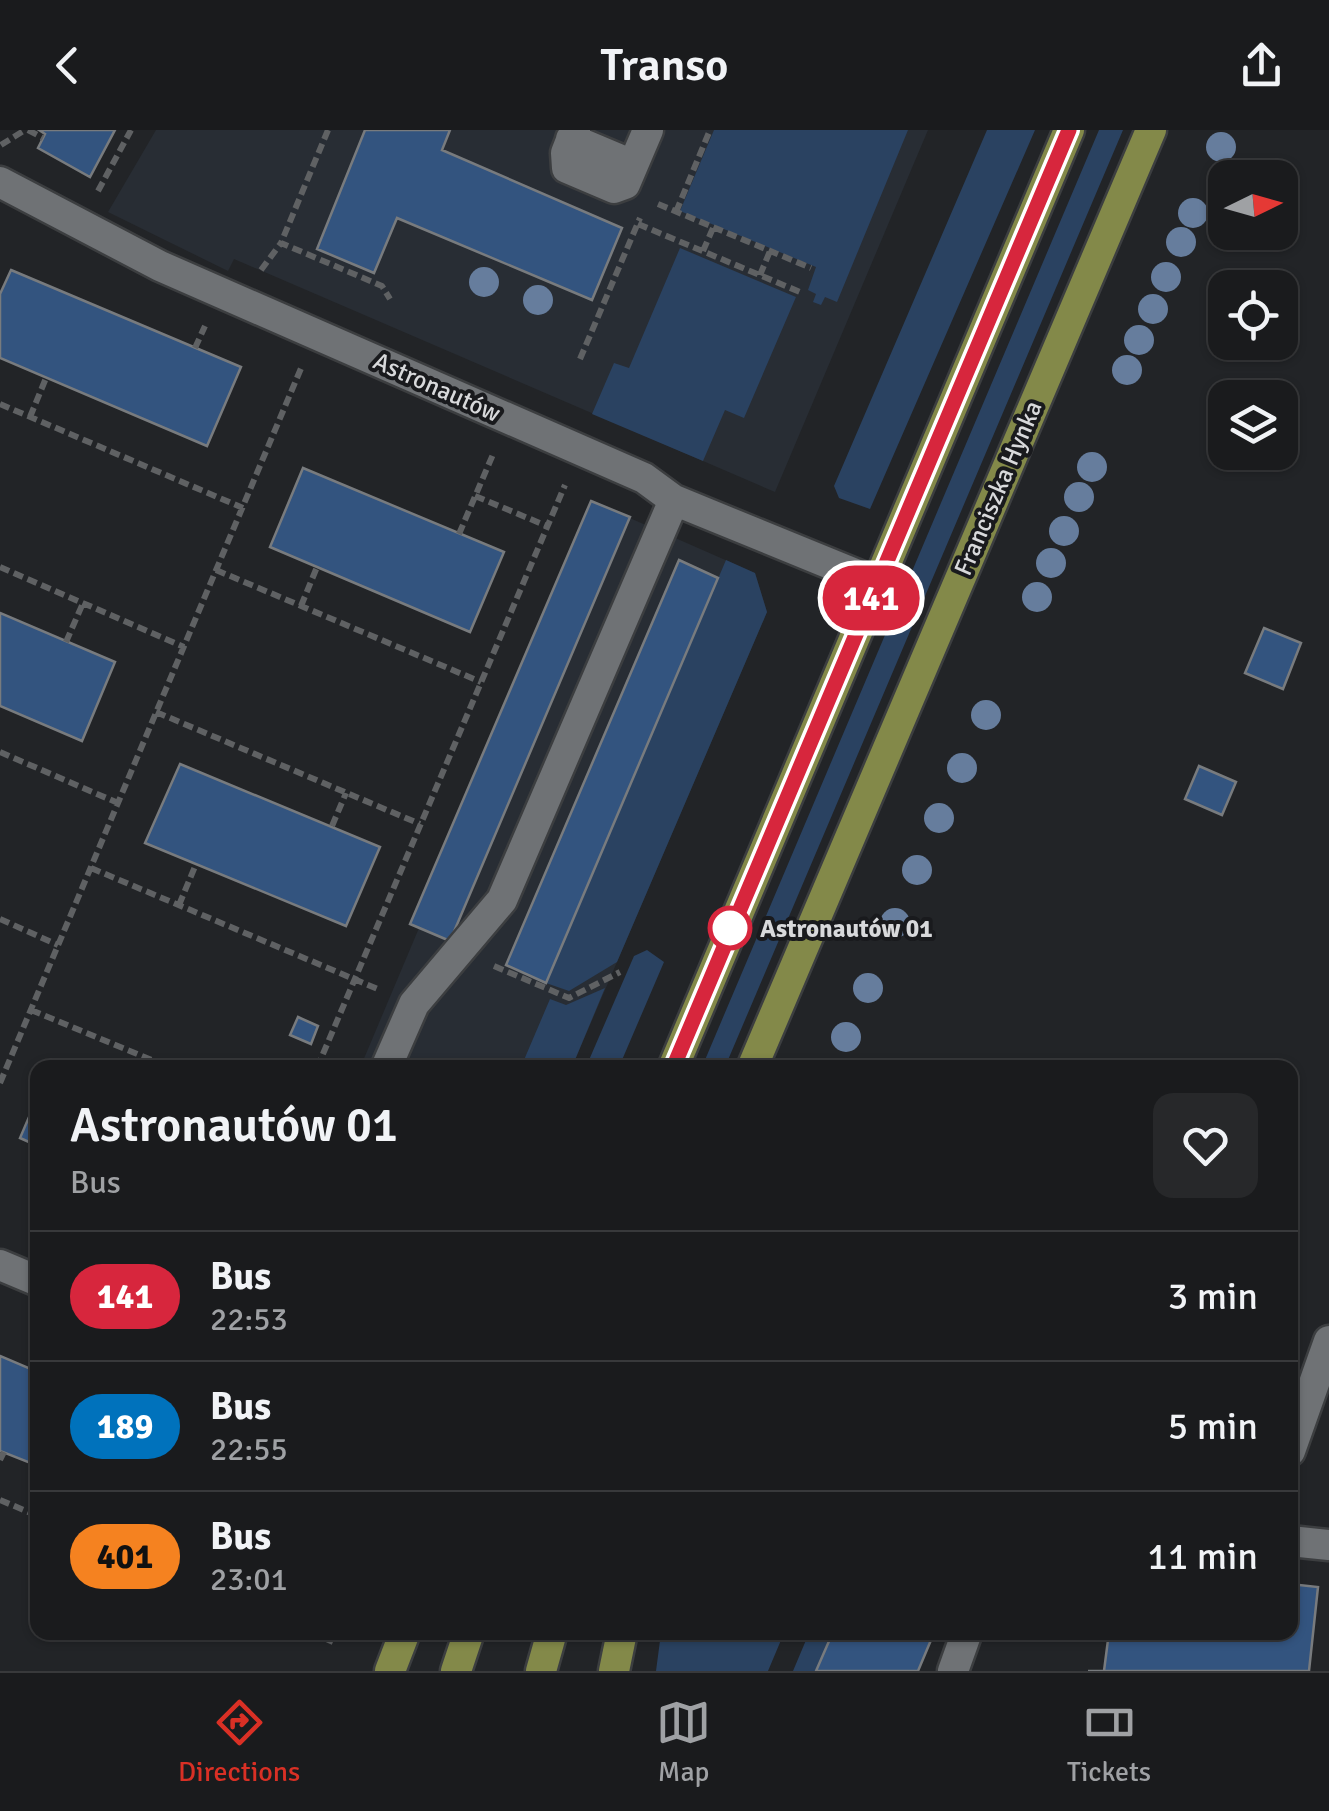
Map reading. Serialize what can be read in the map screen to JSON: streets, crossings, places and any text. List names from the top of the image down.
{
  "streets": {
    "main road": ["Franciszka Hynka"],
    "street": ["Astronautów"]
  },
  "places": ["Astronautów 01"],
  "lines": ["bus line 141"],
  "north": "right",
  "page": {
    "header": "Transo",
    "on_map": "141",
    "heading": ["Astronautów 01", "Bus"],
    "list": [
      {
        "mark": "141",
        "name": "Bus",
        "note": "22:53",
        "value": "3 min"
      },
      {
        "mark": "189",
        "name": "Bus",
        "note": "22:55",
        "value": "5 min"
      },
      {
        "mark": "401",
        "name": "Bus",
        "note": "23:01",
        "value": "11 min"
      }
    ],
    "tabs": ["Directions", "Map", "Tickets"]
  }
}
